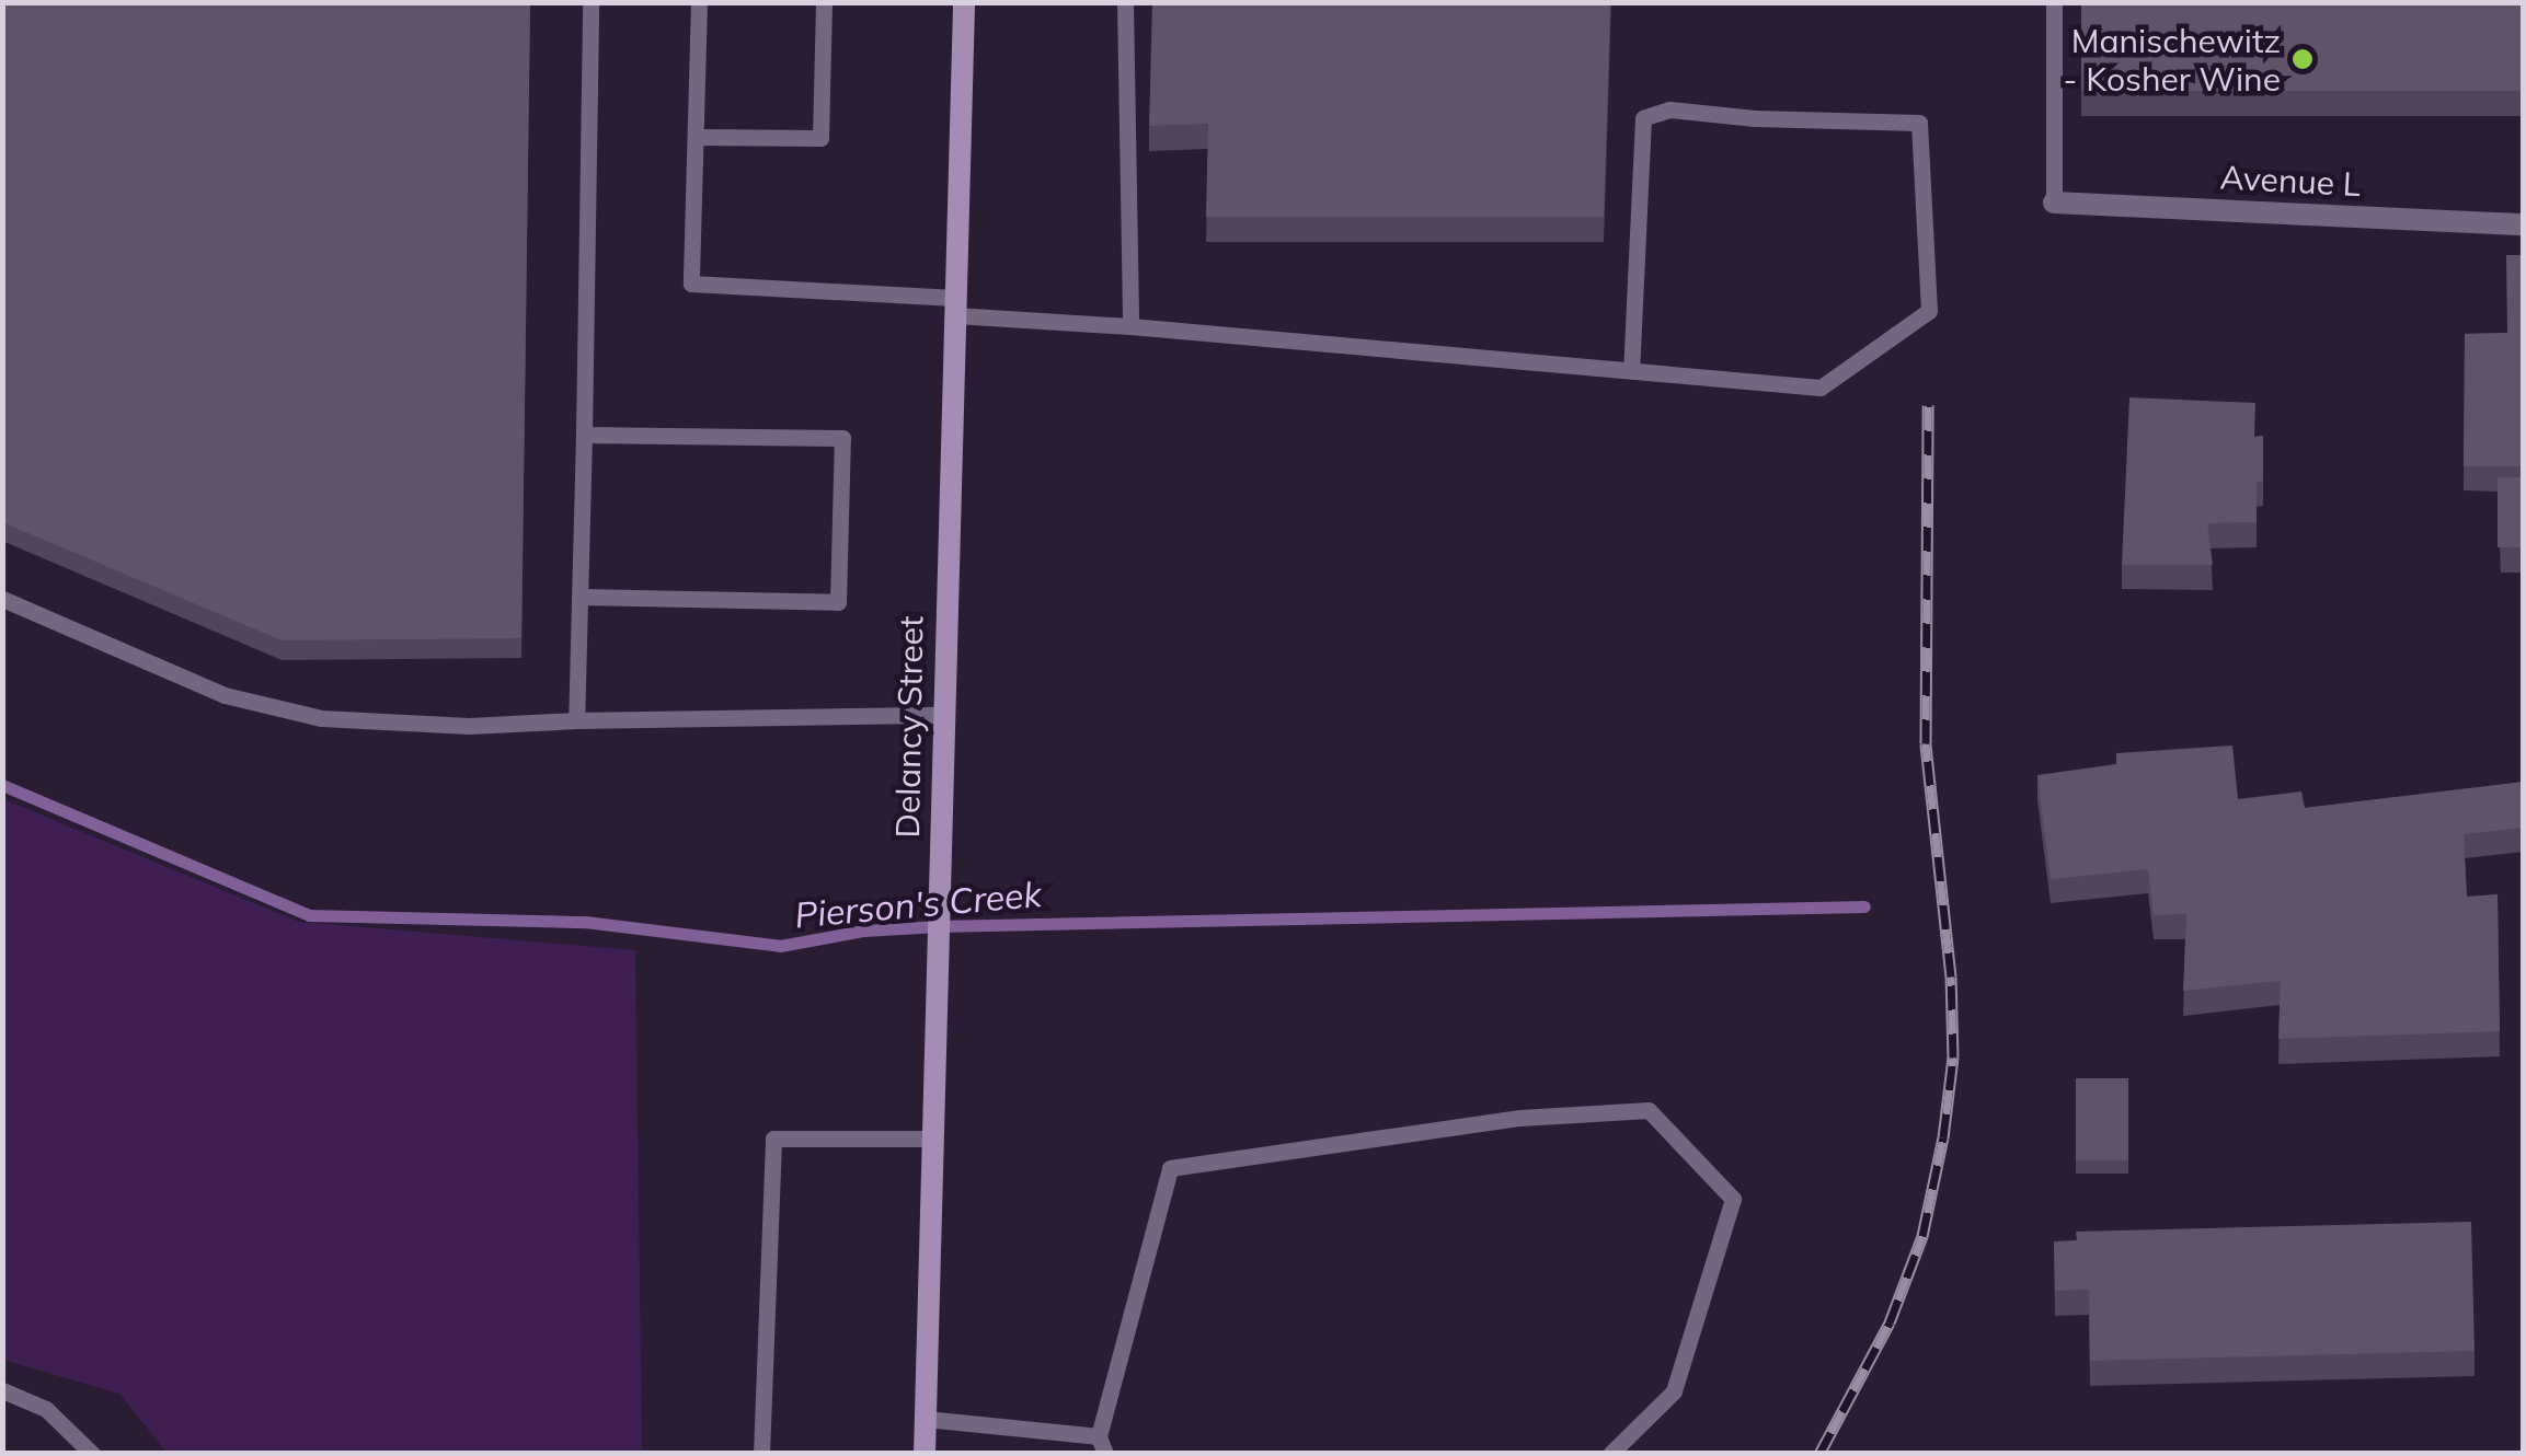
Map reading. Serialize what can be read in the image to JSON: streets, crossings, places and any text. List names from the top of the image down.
{
  "streets": {
    "street": ["Avenue L", "Delancy Street"]
  },
  "water": ["Pierson's Creek"],
  "places": ["Manischewitz - Kosher Wine"]
}
